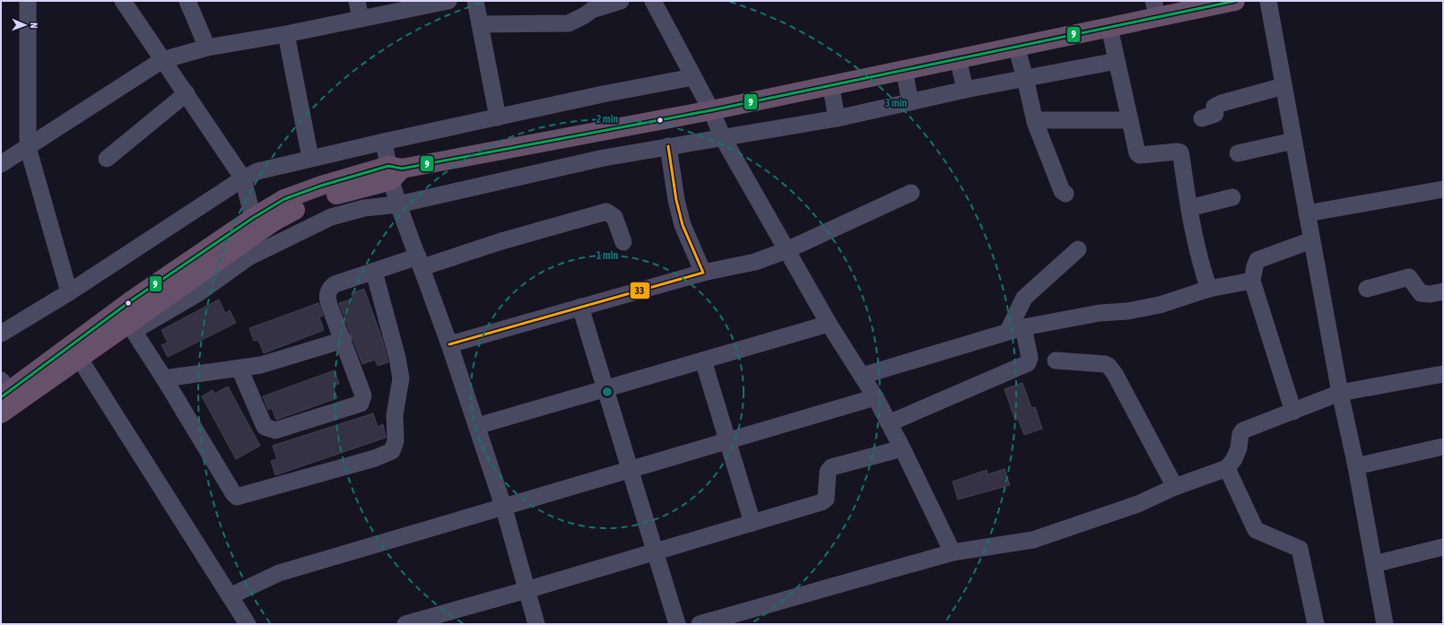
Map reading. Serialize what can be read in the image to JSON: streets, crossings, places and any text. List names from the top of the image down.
{
  "lines": ["transit line 9", "transit line 33"],
  "north": "right",
  "rings": ["3 min", "2 min", "1 min"]
}
